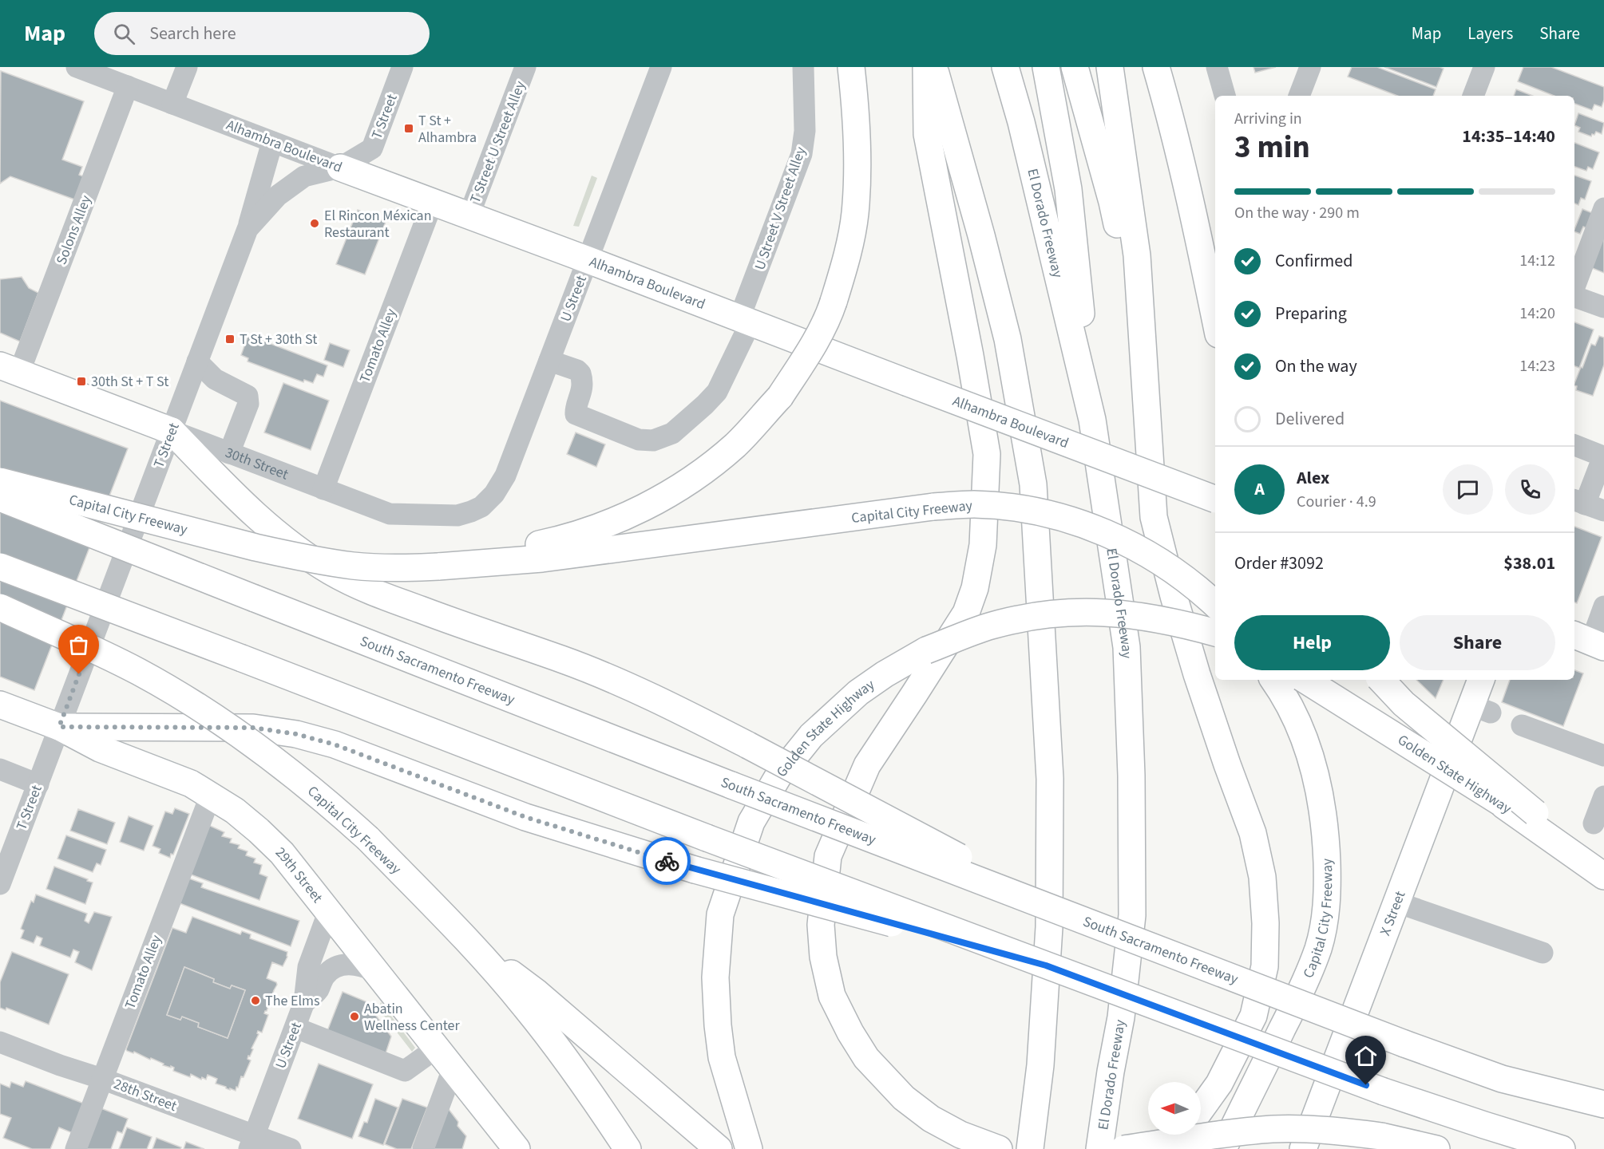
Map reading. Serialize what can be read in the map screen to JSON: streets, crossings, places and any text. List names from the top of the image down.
{
  "streets": {
    "main road": [
      "Alhambra Boulevard",
      "El Dorado Freeway",
      "30th Street",
      "Capital City Freeway",
      "South Sacramento Freeway",
      "Golden State Highway",
      "29th Street",
      "X Street"
    ],
    "street": [
      "T Street",
      "T Street U Street Alley",
      "U Street V Street Alley",
      "Solons Alley",
      "U Street",
      "Tomato Alley",
      "28th Street"
    ]
  },
  "crossings": [
    ["T Street", "Alhambra Boulevard"],
    ["T Street", "30th Street"],
    ["T Street", "29th Street"],
    ["T Street U Street Alley", "Alhambra Boulevard"],
    ["Alhambra Boulevard", "U Street V Street Alley"],
    ["Alhambra Boulevard", "Solons Alley"],
    ["Alhambra Boulevard", "U Street"],
    ["Alhambra Boulevard", "Tomato Alley"],
    ["U Street V Street Alley", "U Street"],
    ["Solons Alley", "30th Street"],
    ["U Street", "30th Street"],
    ["U Street", "29th Street"],
    ["U Street", "28th Street"],
    ["Tomato Alley", "30th Street"],
    ["Tomato Alley", "29th Street"],
    ["Tomato Alley", "28th Street"]
  ],
  "places": {
    "transit": ["T St + Alhambra", "T St + 30th St", "30th St + T St"],
    "other": ["El Rincon Méxican Restaurant", "The Elms", "Abatin Wellness Center"]
  },
  "north": "left",
  "page": {
    "header": "Map",
    "search": "Search here",
    "nav": ["Map", "Layers", "Share"],
    "heading": ["3 min", "Arriving in", "14:35–14:40"],
    "panel": [
      "Alex",
      "Courier · 4.9",
      "Order #3092",
      "$38.01"
    ],
    "bar": "On the way · 290 m",
    "list": [
      ["Confirmed", "14:12"],
      ["Preparing", "14:20"],
      ["On the way", "14:23"],
      "Delivered"
    ],
    "round": "A",
    "buttons": ["Help", "Share"]
  }
}
